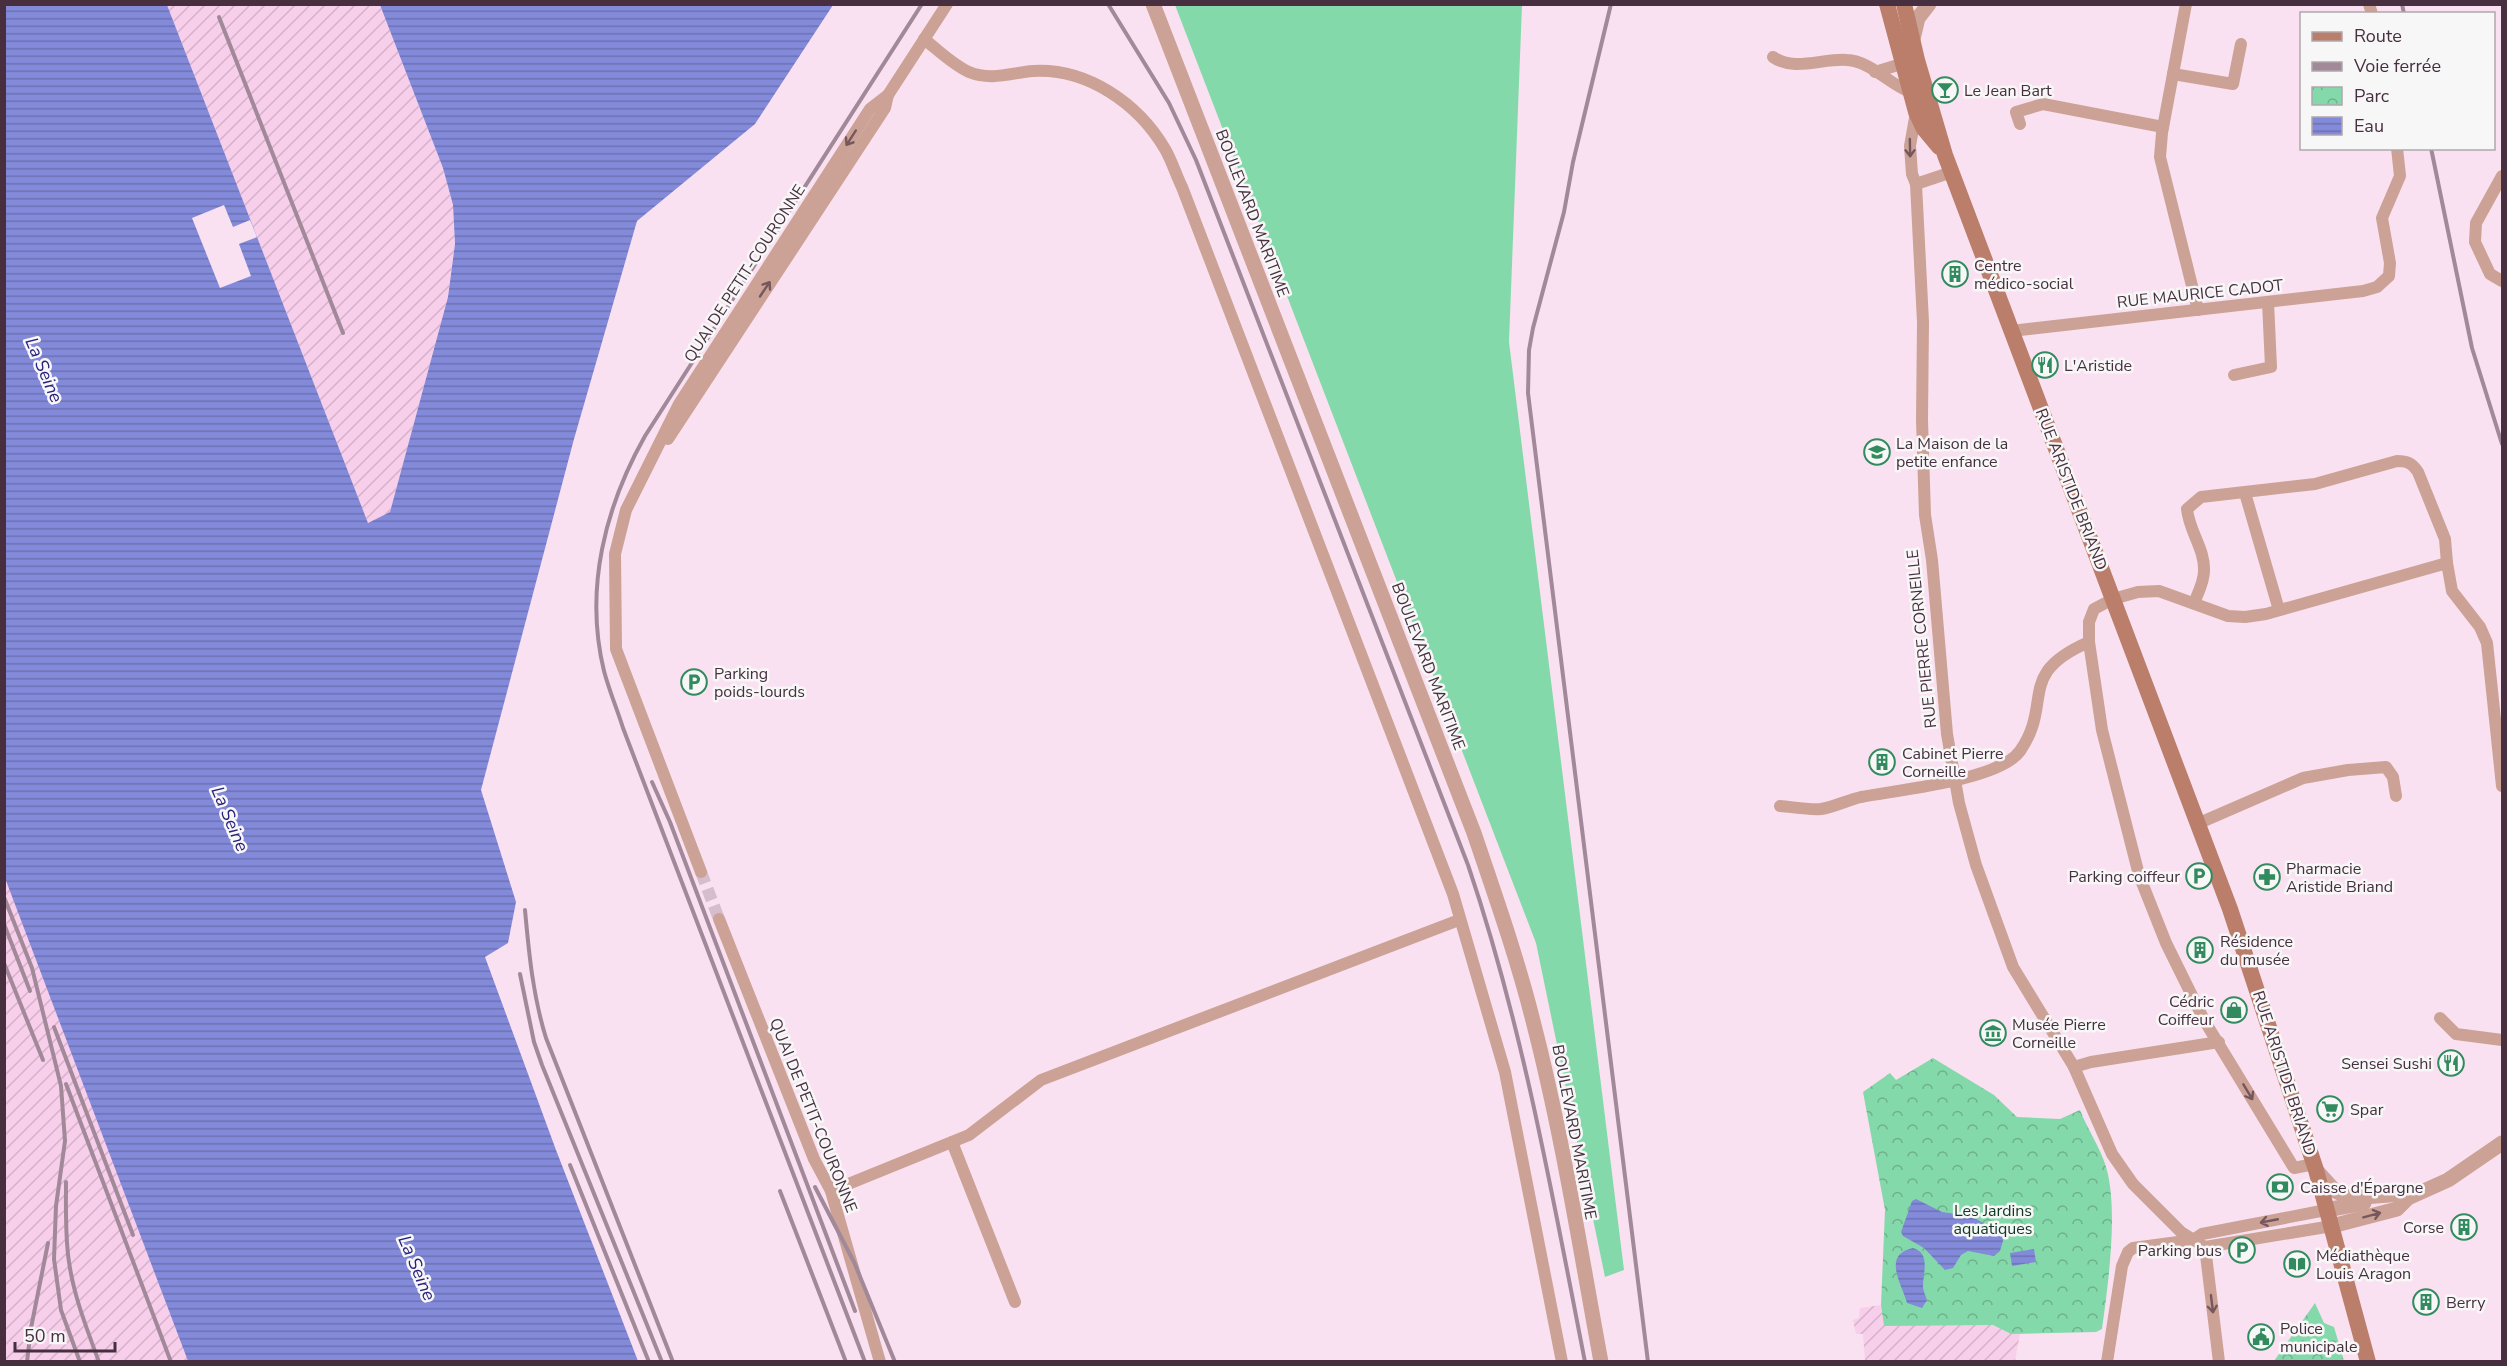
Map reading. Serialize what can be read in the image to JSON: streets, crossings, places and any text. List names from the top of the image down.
{
  "streets": {
    "main road": ["RUE ARISTIDE BRIAND"],
    "street": [
      "BOULEVARD MARITIME",
      "QUAI DE PETIT-COURONNE",
      "RUE MAURICE CADOT",
      "RUE PIERRE CORNEILLE"
    ]
  },
  "crossings": [
    ["RUE MAURICE CADOT", "RUE ARISTIDE BRIAND"],
    ["RUE ARISTIDE BRIAND", "RUE PIERRE CORNEILLE"]
  ],
  "water": ["La Seine"],
  "parks": ["Les Jardins aquatiques"],
  "places": {
    "bar": ["Le Jean Bart"],
    "building": [
      "Centre médico-social",
      "Cabinet Pierre Corneille",
      "Résidence du musée",
      "Corse",
      "Berry"
    ],
    "restaurant": ["L'Aristide", "Sensei Sushi"],
    "school or university": ["La Maison de la petite enfance"],
    "parking": ["Parking poids-lourds", "Parking coiffeur", "Parking bus"],
    "pharmacy": ["Pharmacie Aristide Briand"],
    "shop": ["Cédric Coiffeur"],
    "museum": ["Musée Pierre Corneille"],
    "supermarket": ["Spar"],
    "bank": ["Caisse d'Épargne"],
    "library": ["Médiathèque Louis Aragon"],
    "public building": ["Police municipale"]
  },
  "legend": [
    "Route",
    "Voie ferrée",
    "Parc",
    "Eau"
  ],
  "scale_bar": "50 m"
}
